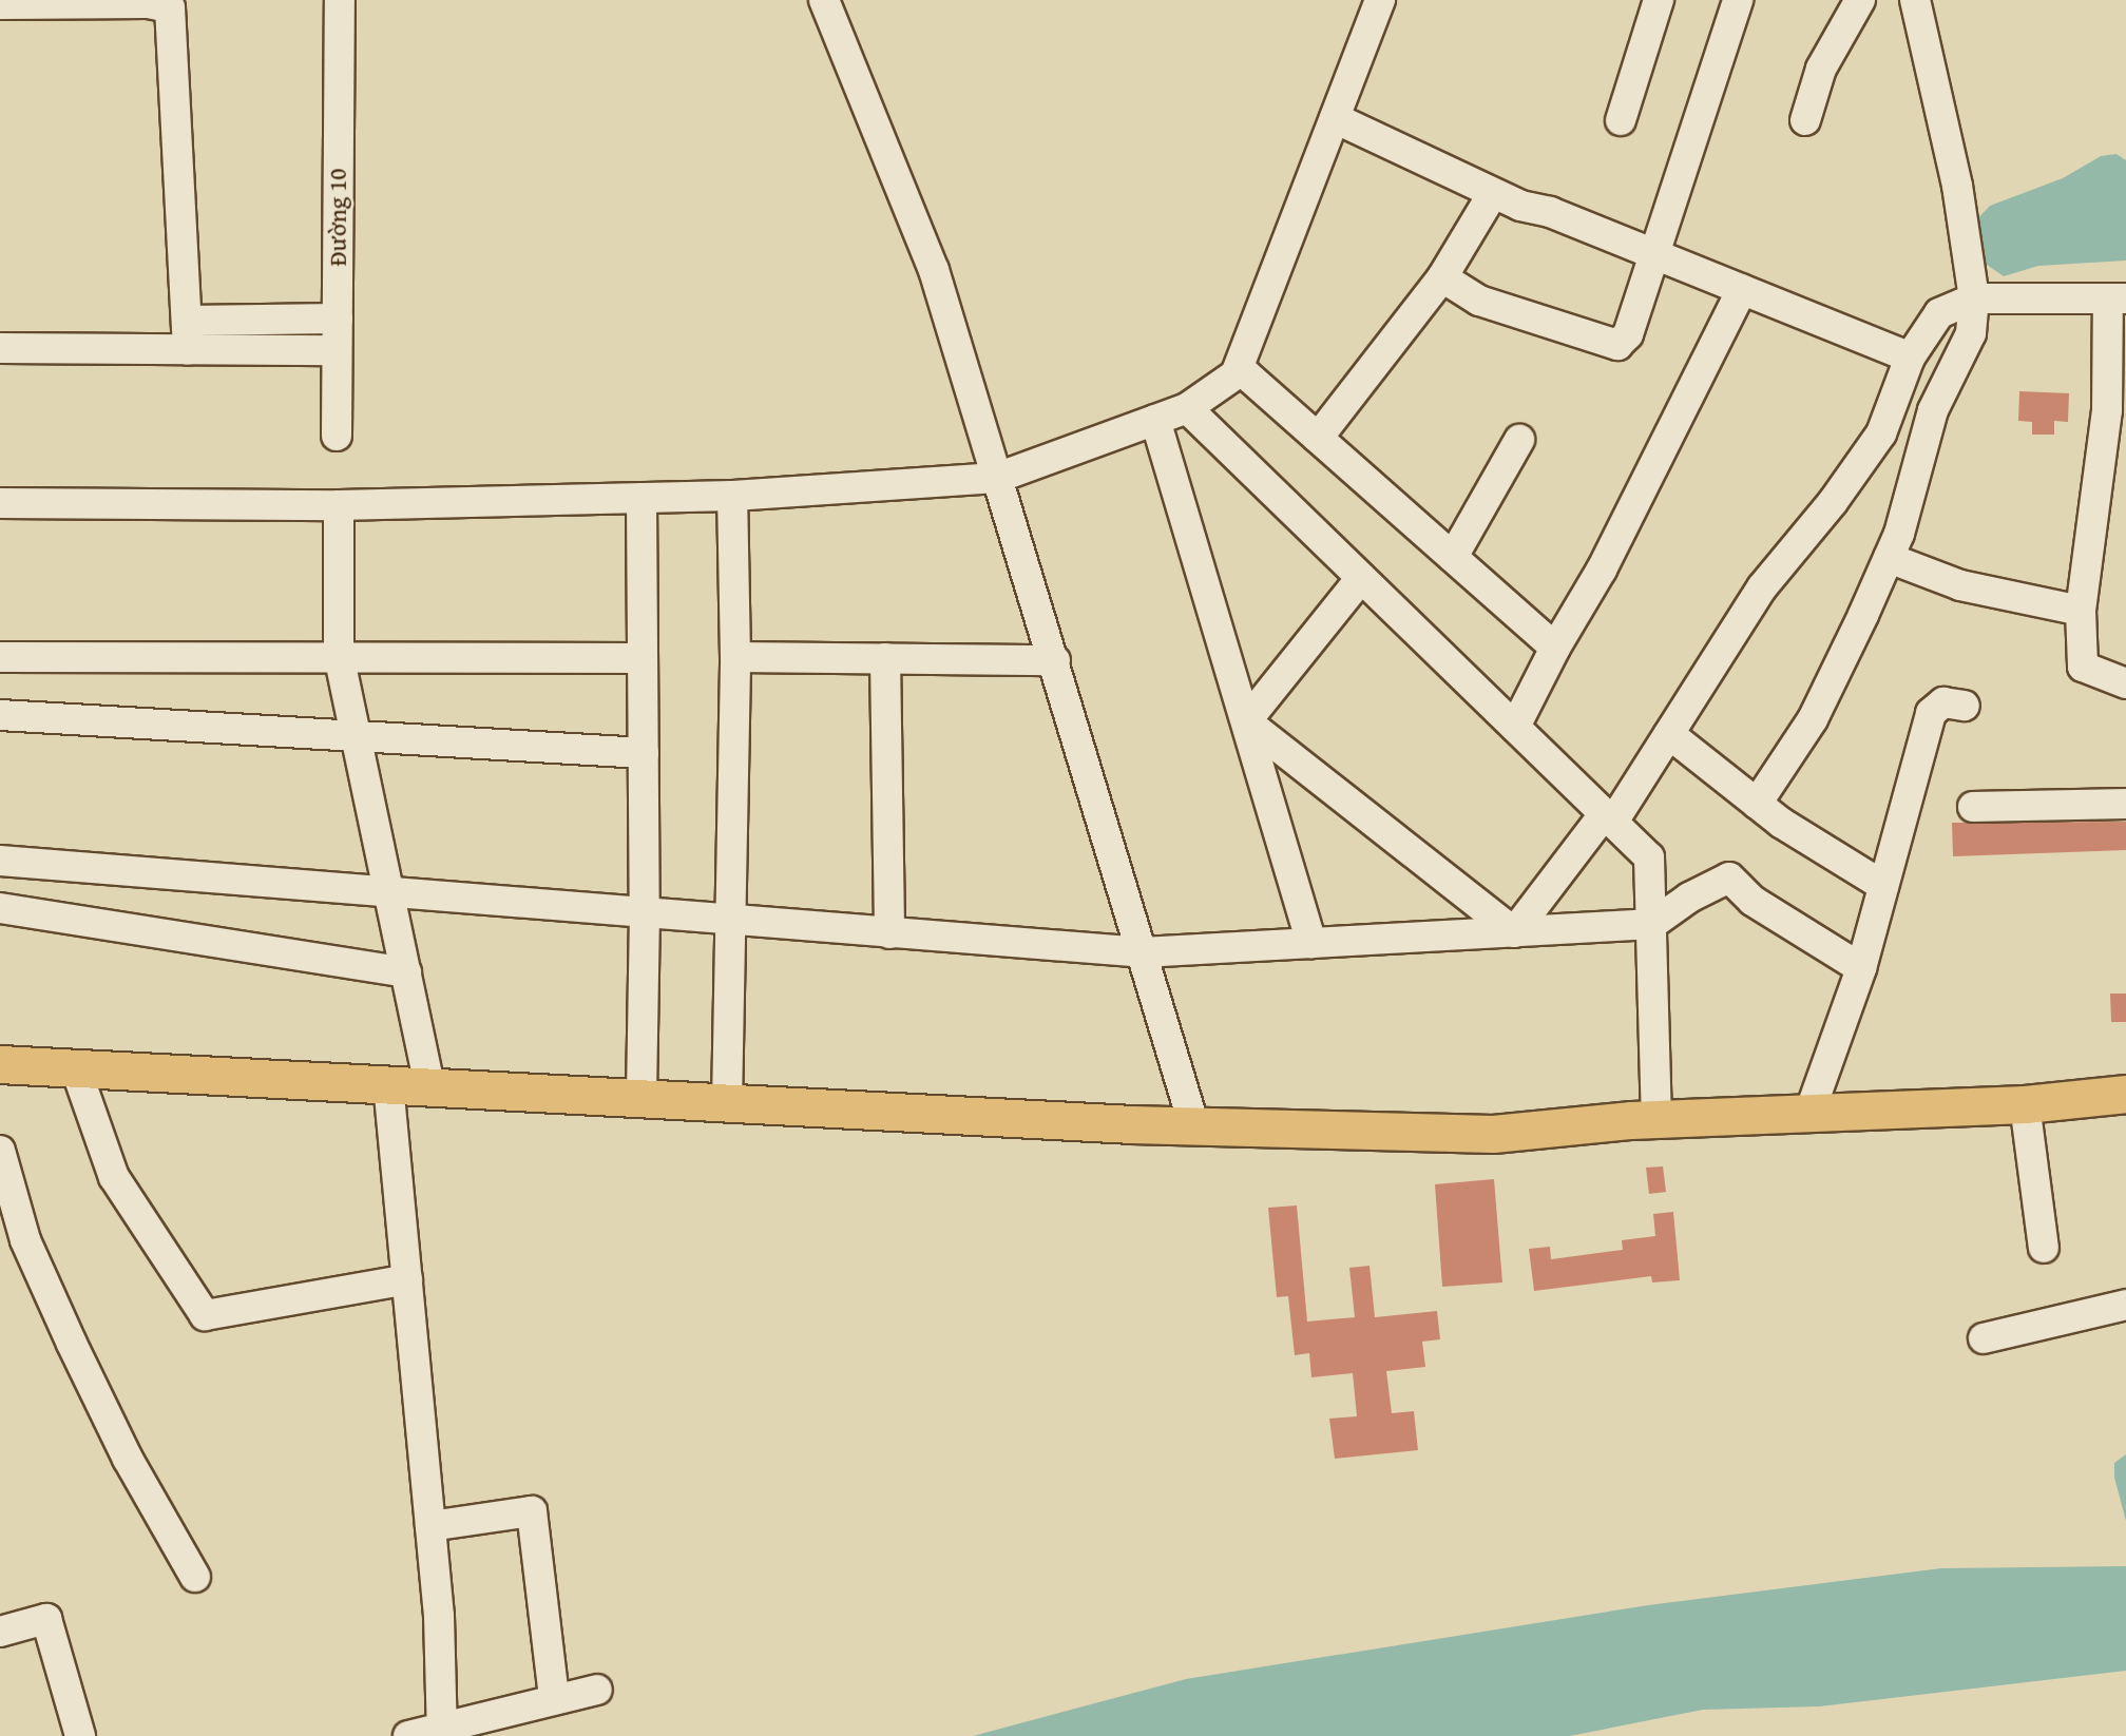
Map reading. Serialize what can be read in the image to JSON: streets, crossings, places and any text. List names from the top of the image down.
{
  "streets": {
    "street": ["Đường 10"]
  }
}
